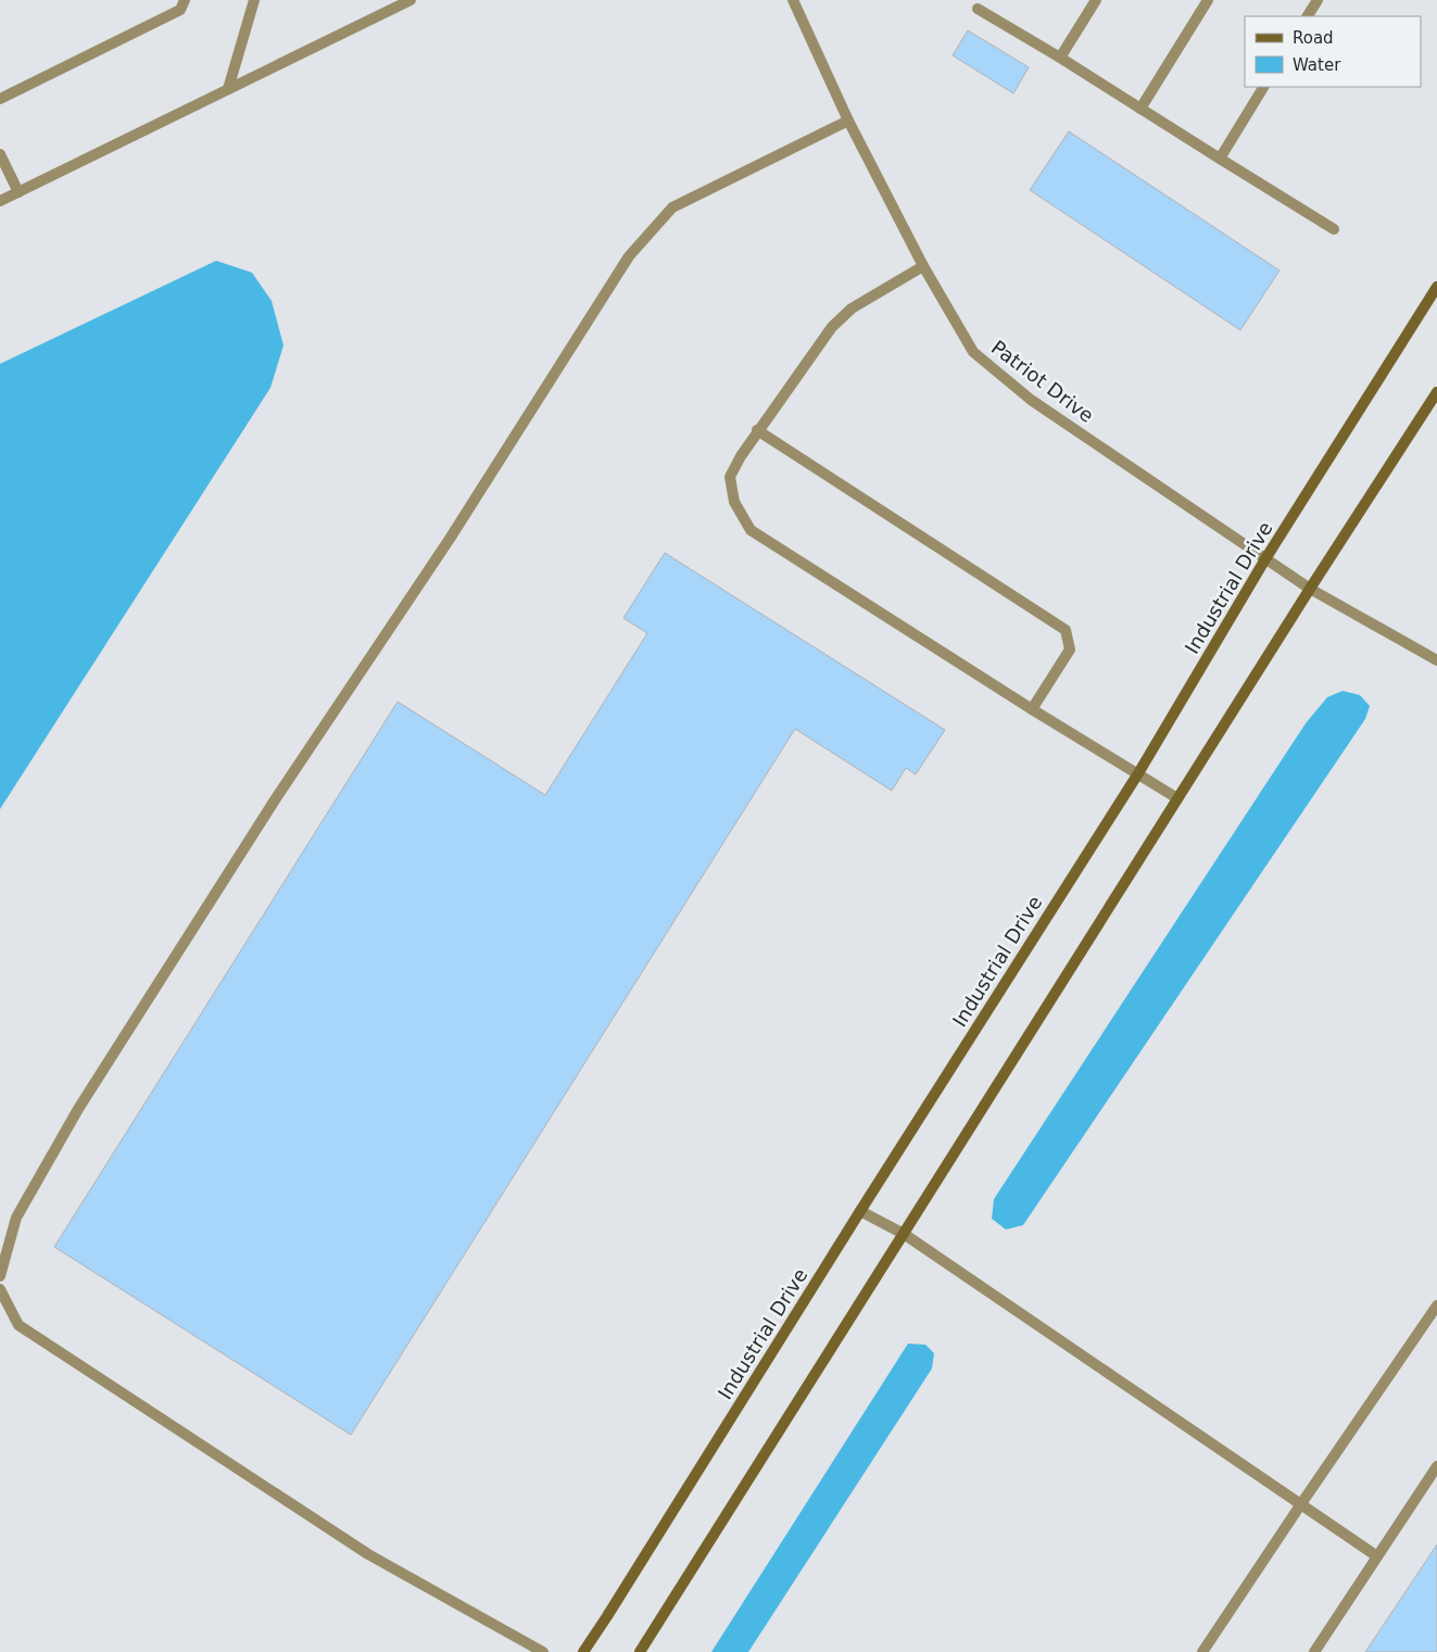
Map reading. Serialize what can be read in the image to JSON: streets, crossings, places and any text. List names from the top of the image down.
{
  "streets": {
    "street": ["Patriot Drive", "Industrial Drive"]
  },
  "crossings": [
    ["Patriot Drive", "Industrial Drive"]
  ],
  "legend": ["Road", "Water"]
}
